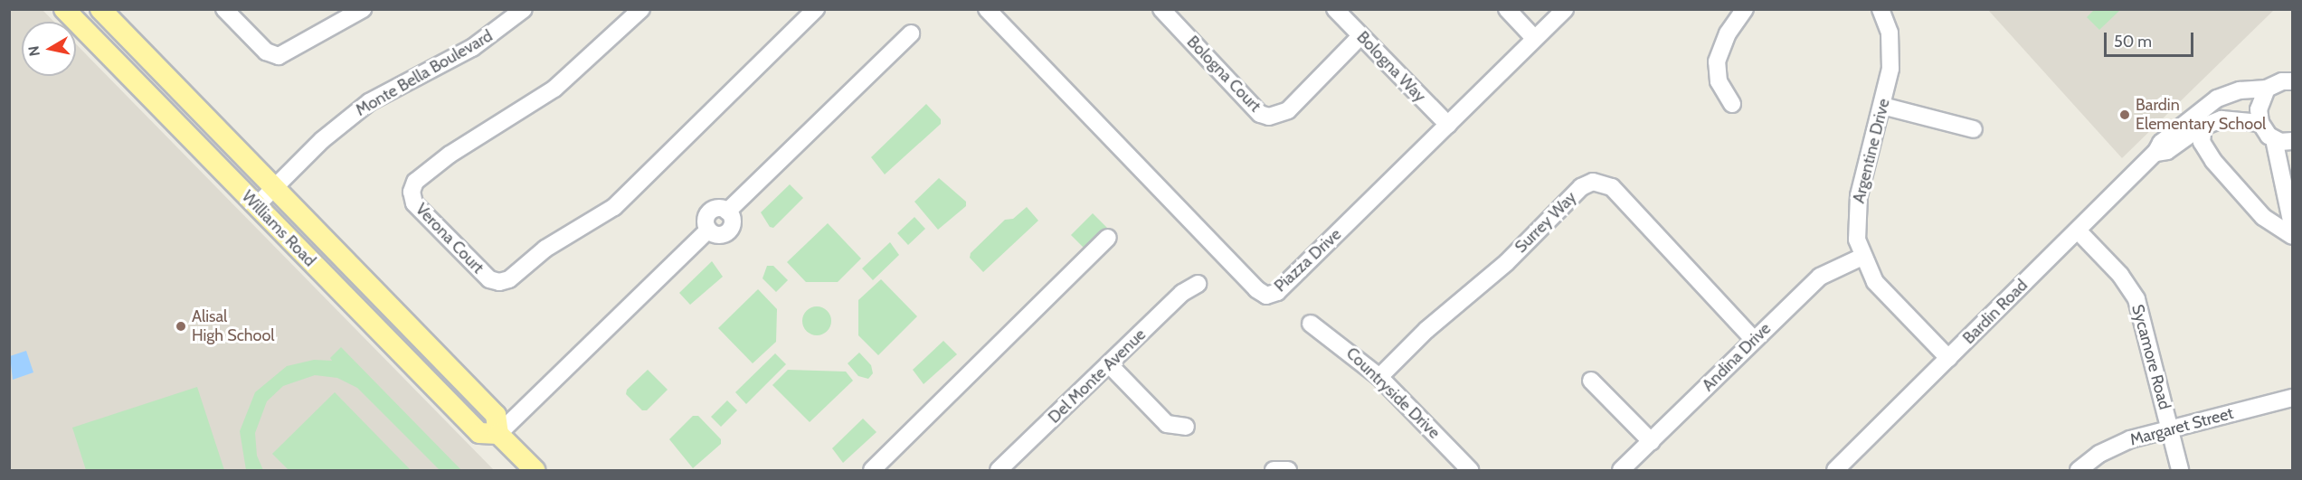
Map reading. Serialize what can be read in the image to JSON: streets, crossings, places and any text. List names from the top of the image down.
{
  "streets": {
    "main road": ["Williams Road"],
    "street": [
      "Bologna Way",
      "Monte Bella Boulevard",
      "Bologna Court",
      "Argentine Drive",
      "Surrey Way",
      "Verona Court",
      "Piazza Drive",
      "Bardin Road",
      "Andina Drive",
      "Sycamore Road",
      "Del Monte Avenue",
      "Countryside Drive",
      "Margaret Street"
    ]
  },
  "crossings": [
    ["Bologna Way", "Bologna Court"],
    ["Bologna Way", "Piazza Drive"],
    ["Monte Bella Boulevard", "Williams Road"],
    ["Argentine Drive", "Bardin Road"],
    ["Argentine Drive", "Andina Drive"],
    ["Surrey Way", "Andina Drive"],
    ["Surrey Way", "Countryside Drive"],
    ["Bardin Road", "Sycamore Road"],
    ["Sycamore Road", "Margaret Street"]
  ],
  "places": ["Bardin Elementary School", "Alisal High School"],
  "scale_bar": "50 m",
  "north": "left"
}
